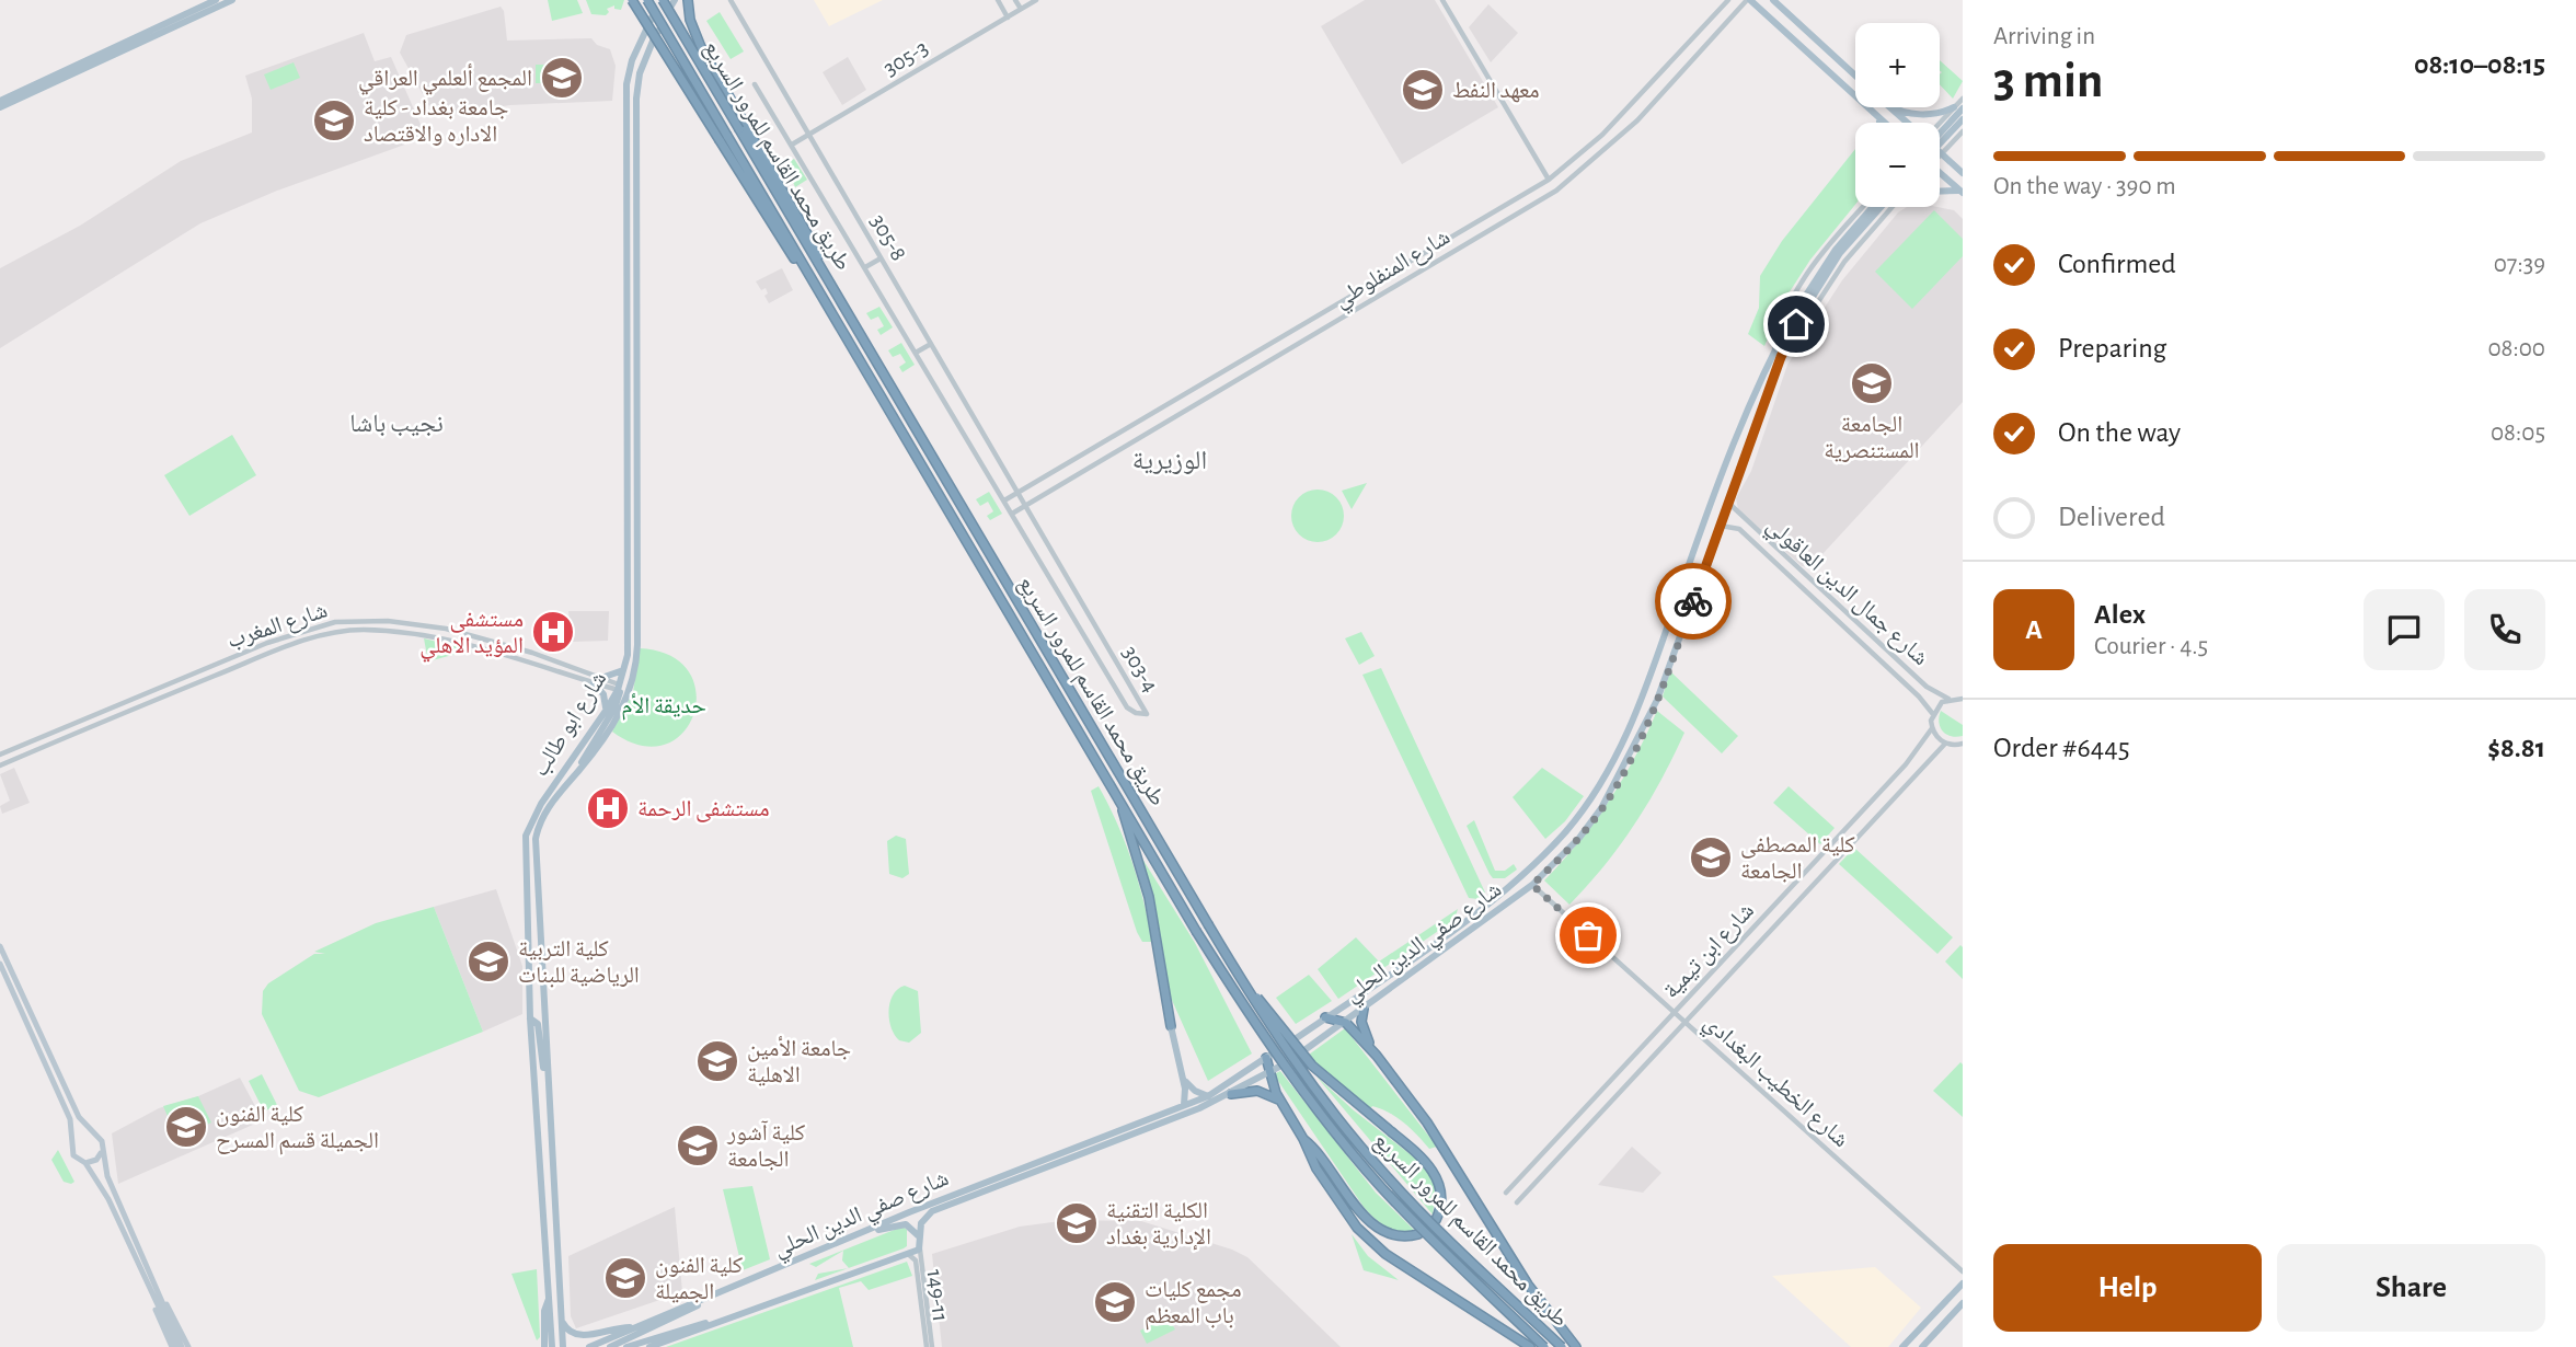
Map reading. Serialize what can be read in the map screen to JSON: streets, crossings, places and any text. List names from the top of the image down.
{
  "streets": {
    "highway": ["طريق محمد القاسم للمرور السريع"],
    "main road": ["شارع ابو طالب", "شارع صفي الدين الحلي"],
    "street": [
      "305-3",
      "305-8",
      "شارع المنفلوطي",
      "شارع جمال الدين العاقولي",
      "شارع المغرب",
      "303-4",
      "شارع ابن تيمية",
      "شارع الخطيب البغدادي",
      "149-11"
    ]
  },
  "crossings": [
    ["305-3", "305-8"],
    ["305-8", "شارع المنفلوطي"],
    ["305-8", "303-4"],
    ["شارع المنفلوطي", "303-4"],
    ["شارع جمال الدين العاقولي", "شارع صفي الدين الحلي"],
    ["شارع المغرب", "شارع ابو طالب"],
    ["شارع صفي الدين الحلي", "شارع الخطيب البغدادي"],
    ["شارع صفي الدين الحلي", "149-11"],
    ["شارع ابن تيمية", "شارع الخطيب البغدادي"]
  ],
  "districts": ["نجيب باشا", "الوزيرية"],
  "parks": ["حديقة الأم"],
  "places": {
    "school or university": [
      "المجمع ألعلمي العراقي",
      "معهد النفط",
      "جامعة بغداد - كلية الاداره والاقتصاد",
      "الجامعة المستنصرية",
      "كلية المصطفى الجامعة",
      "كلية التربية الرياضية للبنات",
      "جامعة الأمين الاهلية",
      "كلية الفنون الجميلة قسم المسرح",
      "كلية آشور الجامعة",
      "الكلية التقنية الإدارية بغداد",
      "كلية الفنون الجميلة",
      "مجمع كليات باب المعظم"
    ],
    "hospital": ["مستشفى المؤيد الاهلي", "مستشفى الرحمة"]
  },
  "page": {
    "heading": ["3 min", "Arriving in", "08:10–08:15"],
    "panel": [
      "Alex",
      "Courier · 4.5",
      "Order #6445",
      "$8.81"
    ],
    "map_buttons": ["+", "−"],
    "bar": "On the way · 390 m",
    "list": [
      ["Confirmed", "07:39"],
      ["Preparing", "08:00"],
      ["On the way", "08:05"],
      "Delivered"
    ],
    "round": "A",
    "buttons": ["Help", "Share"]
  }
}
